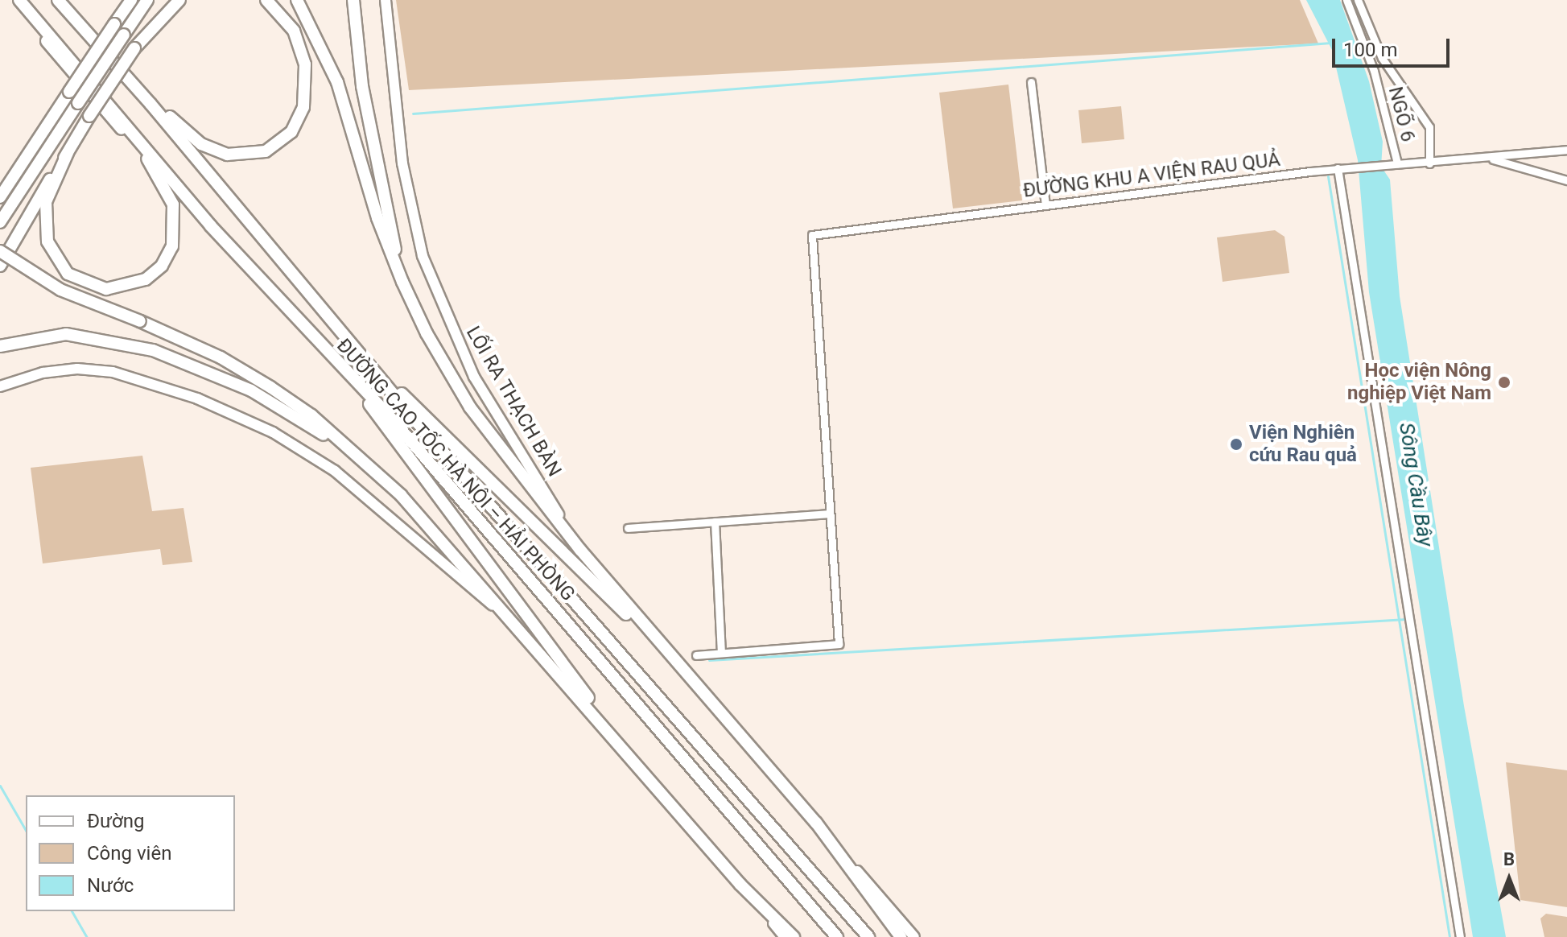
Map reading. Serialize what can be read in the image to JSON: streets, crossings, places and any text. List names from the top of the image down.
{
  "streets": {
    "highway": ["ĐƯỜNG CAO TỐC HÀ NỘI – HẢI PHÒNG"],
    "main road": ["LỐI RA THẠCH BÀN"],
    "street": ["NGÕ 6", "ĐƯỜNG KHU A VIỆN RAU QUẢ"]
  },
  "crossings": [
    ["NGÕ 6", "ĐƯỜNG KHU A VIỆN RAU QUẢ"]
  ],
  "water": ["Sông Cầu Bây"],
  "places": ["Học viện Nông nghiệp Việt Nam", "Viện Nghiên cứu Rau quả"],
  "legend": ["Đường", "Công viên", "Nước"],
  "scale_bar": "100 m",
  "north": "top"
}
